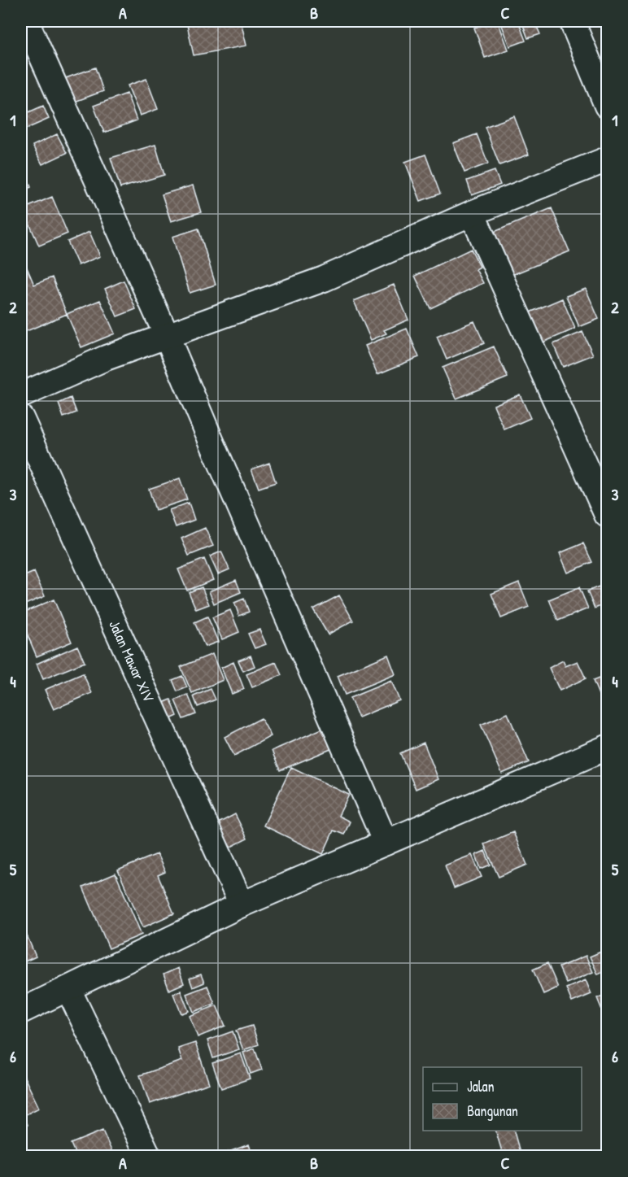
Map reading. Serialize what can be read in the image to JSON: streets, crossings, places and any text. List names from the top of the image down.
{
  "streets": {
    "street": ["Jalan Mawar XIV"]
  },
  "legend": ["Jalan", "Bangunan"],
  "grid": {
    "columns": ["A", "B", "C"],
    "rows": [
      "1",
      "2",
      "3",
      "4",
      "5",
      "6"
    ]
  }
}
